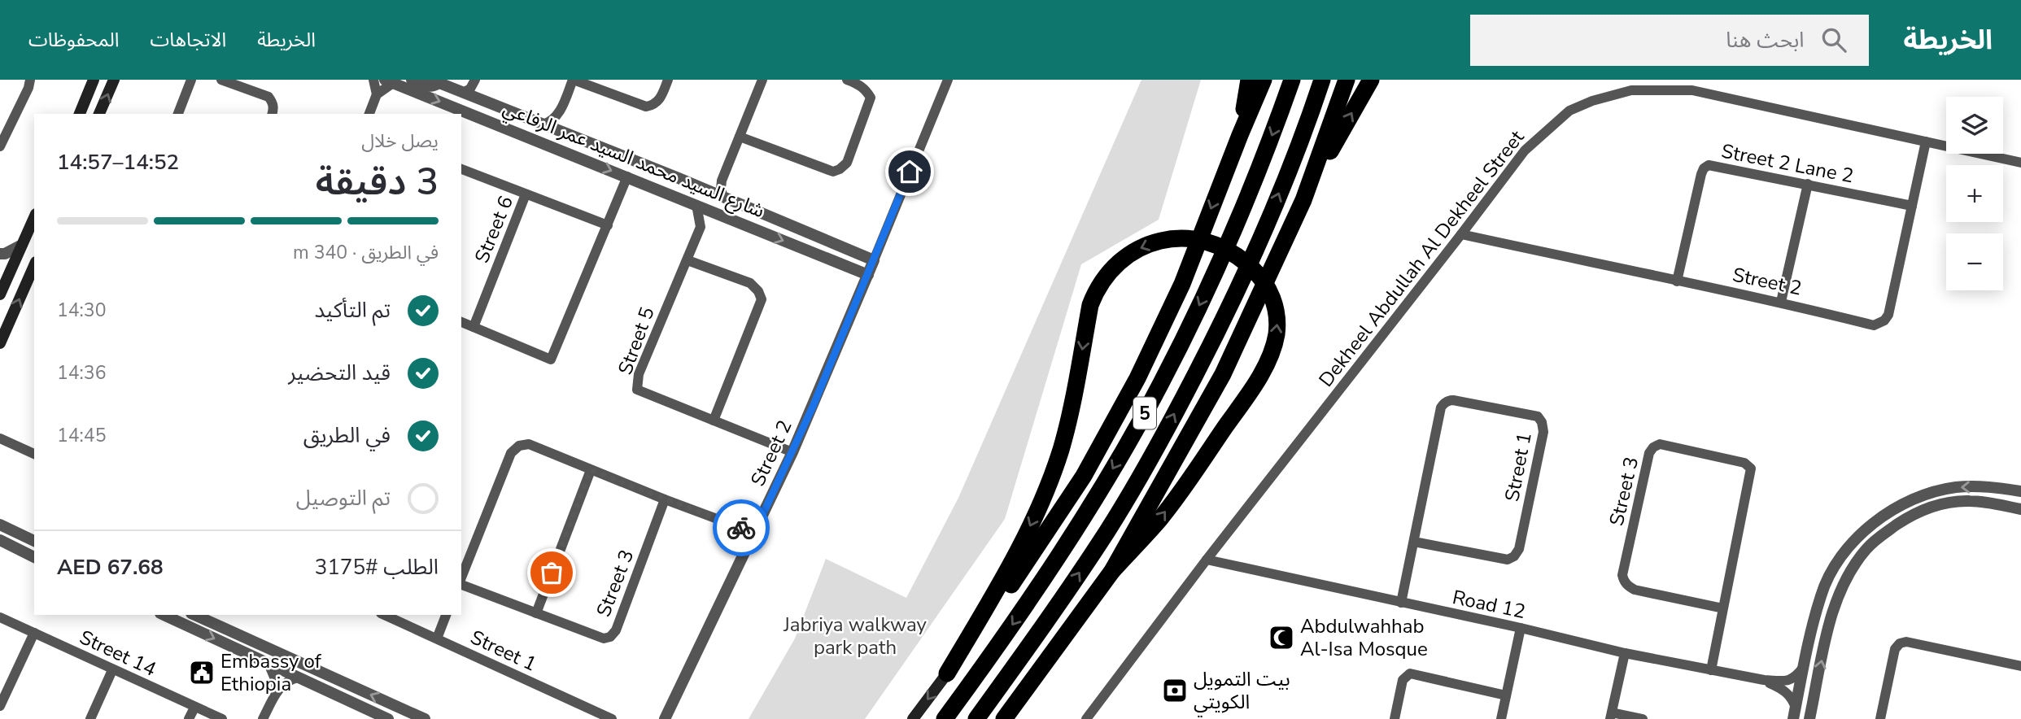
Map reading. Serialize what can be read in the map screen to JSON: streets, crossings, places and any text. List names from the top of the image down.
{
  "streets": {
    "highway": ["5"],
    "street": [
      "شارع السيد محمد السيد عمر الرفاعي",
      "Street 2 Lane 2",
      "Street 6",
      "Dekheel Abdullah Al Dekheel Street",
      "Street 2",
      "Street 5",
      "Street 1",
      "Street 3",
      "Road 12",
      "Street 14"
    ]
  },
  "crossings": [
    ["شارع السيد محمد السيد عمر الرفاعي", "Street 2"],
    ["Street 2 Lane 2", "Street 2"],
    ["Dekheel Abdullah Al Dekheel Street", "Street 2"],
    ["Dekheel Abdullah Al Dekheel Street", "Road 12"],
    ["Street 2", "Street 5"],
    ["Street 1", "Road 12"],
    ["Street 3", "Road 12"]
  ],
  "parks": ["Jabriya walkway park path"],
  "places": {
    "mosque": ["Abdulwahhab Al-Isa Mosque"],
    "public building": ["Embassy of Ethiopia"],
    "bank": ["بيت التمويل الكويتي"]
  },
  "page": {
    "header": "الخريطة",
    "search": "ابحث هنا",
    "nav": ["الخريطة", "الاتجاهات", "المحفوظات"],
    "map_buttons": ["+", "−"],
    "heading": ["3 دقيقة", "يصل خلال", "14:52–14:57"],
    "panel": ["الطلب #3175", "AED 67.68"],
    "bar": "في الطريق · 340 m",
    "list": [
      ["تم التأكيد", "14:30"],
      ["قيد التحضير", "14:36"],
      ["في الطريق", "14:45"],
      "تم التوصيل"
    ]
  }
}
